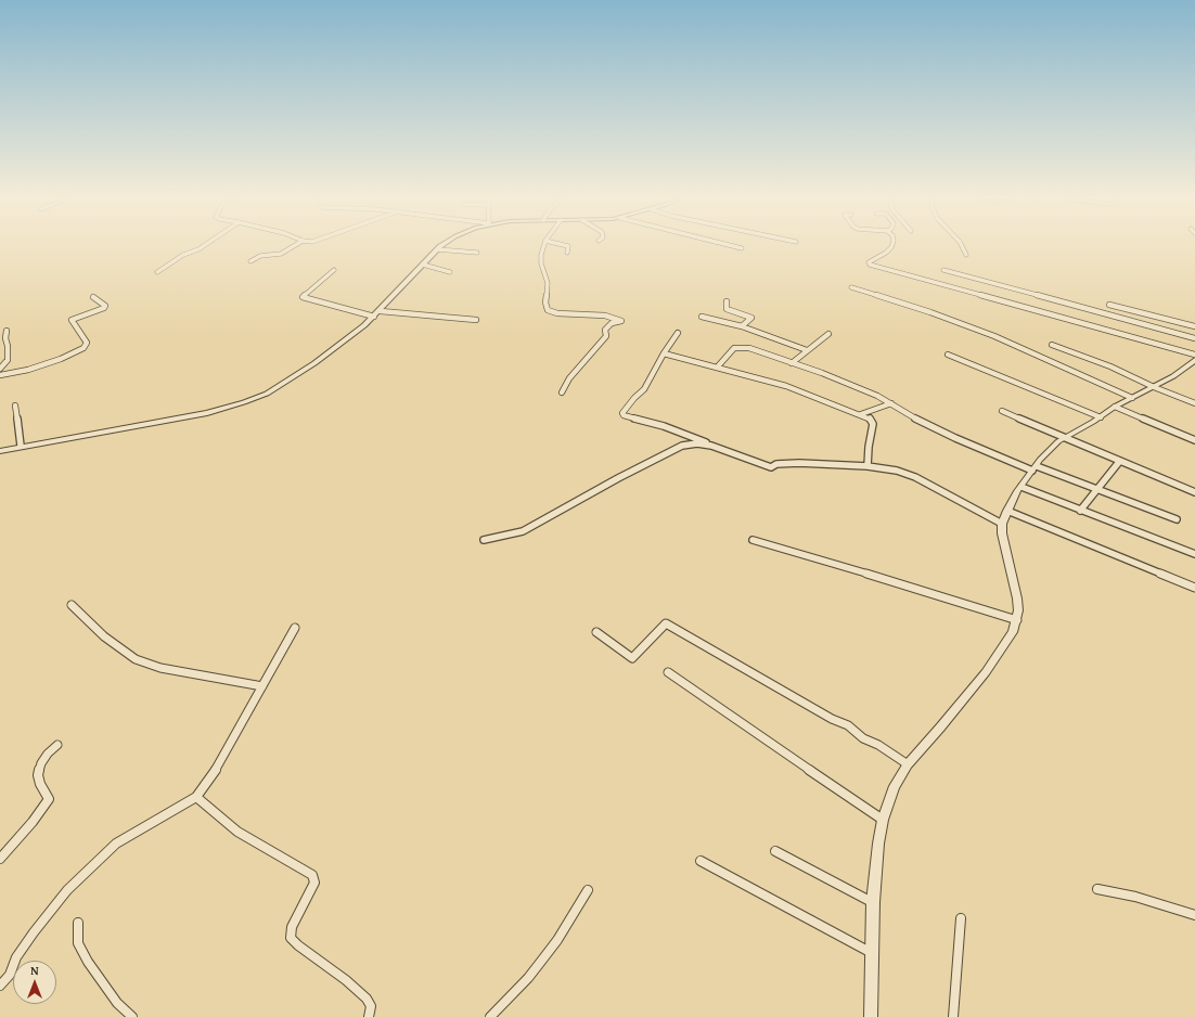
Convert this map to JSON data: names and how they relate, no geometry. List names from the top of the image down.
{
  "north": "top"
}
